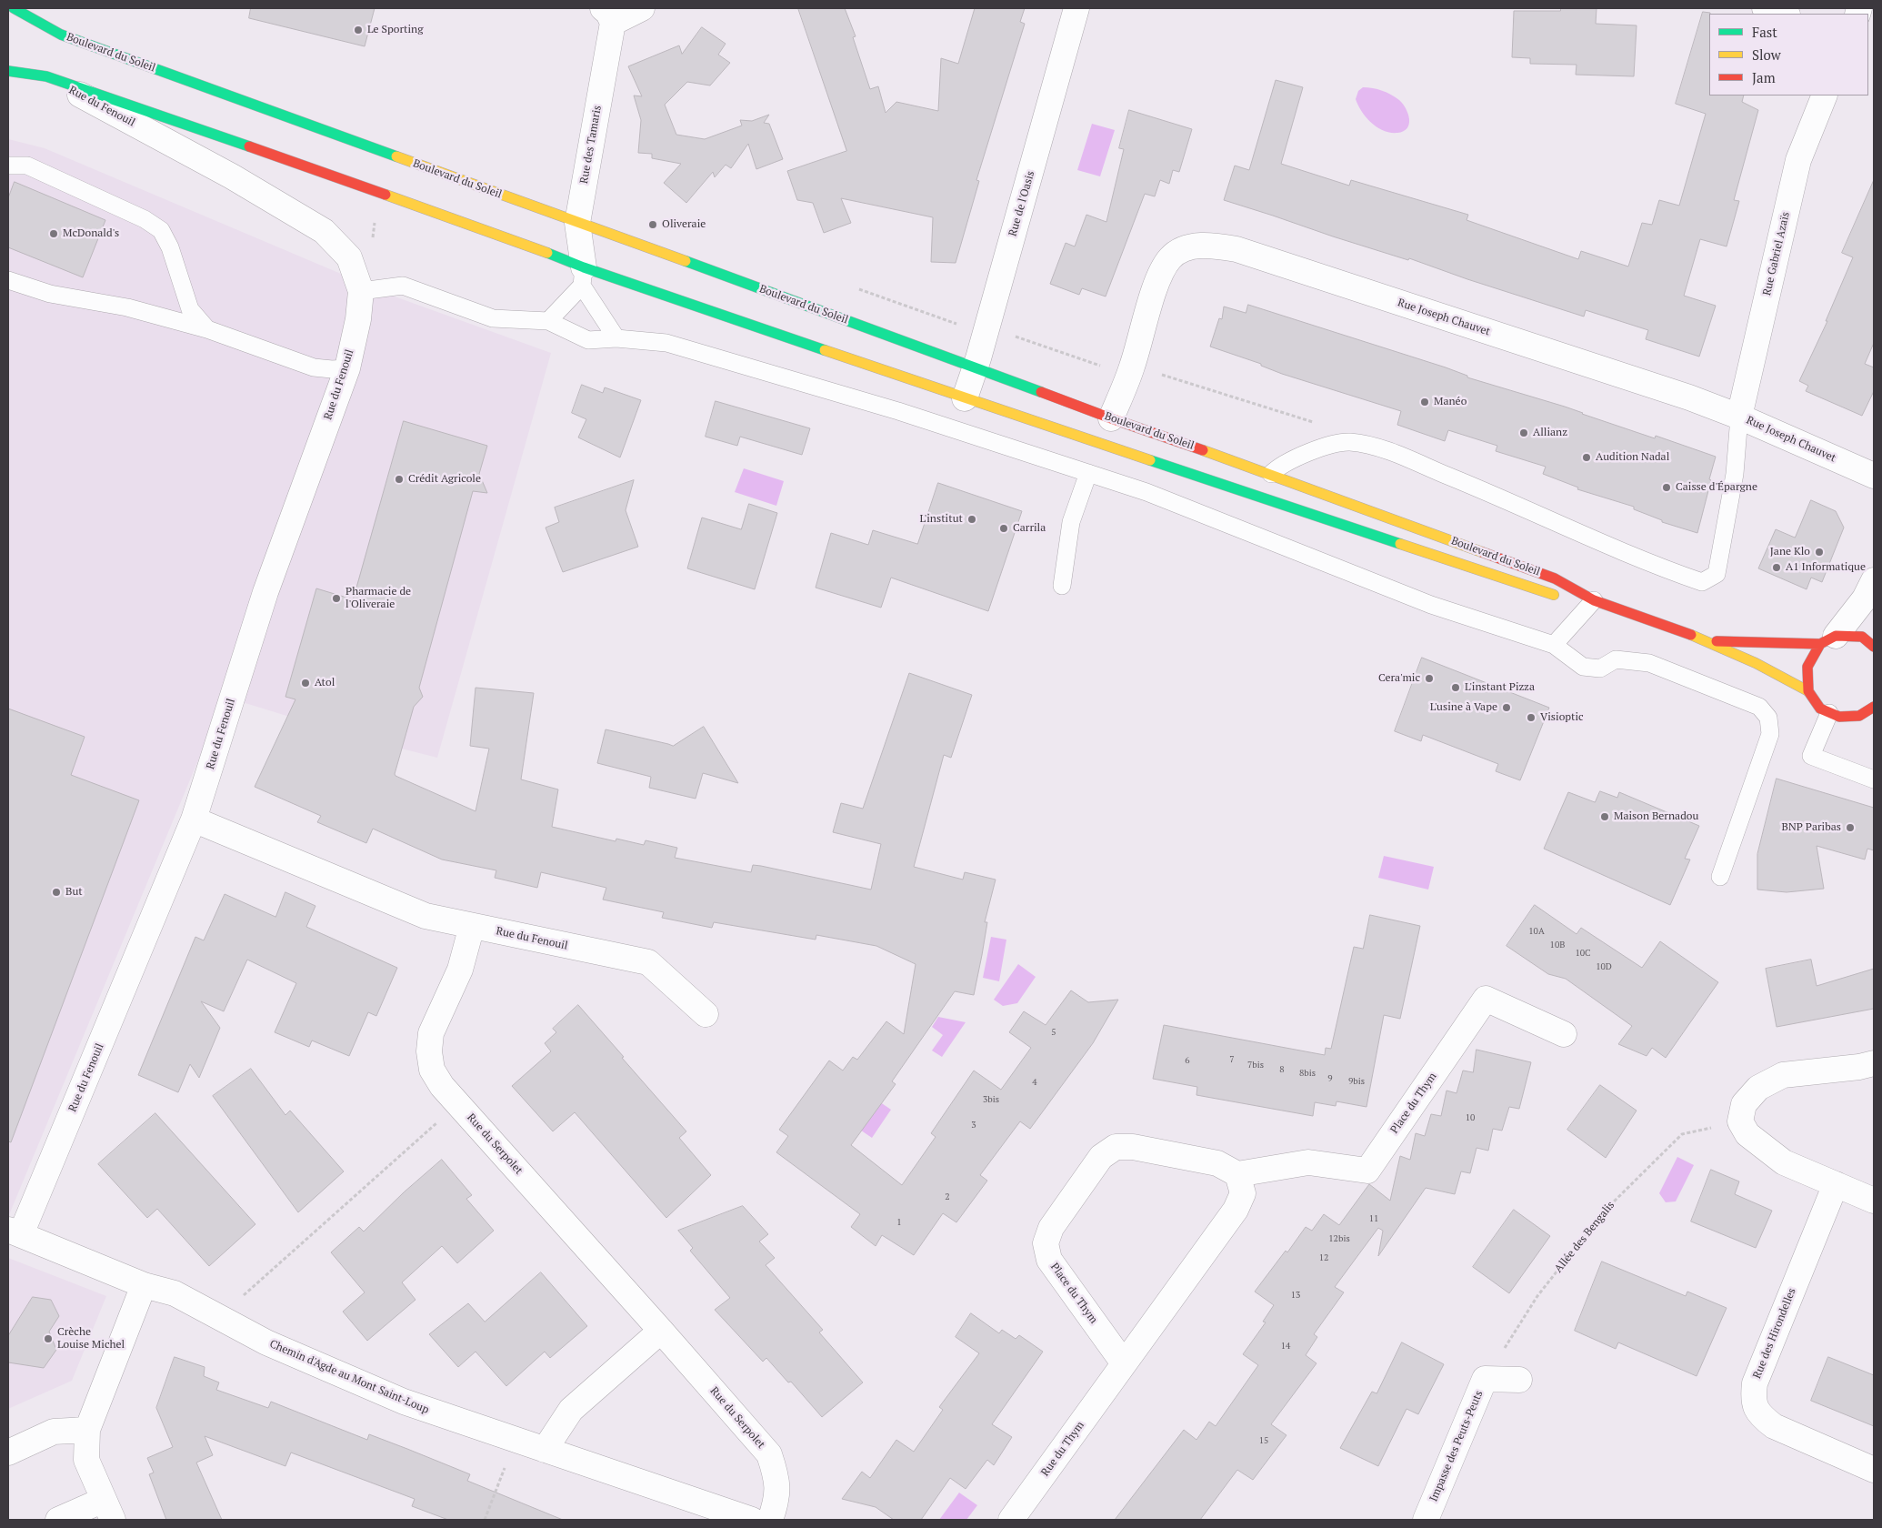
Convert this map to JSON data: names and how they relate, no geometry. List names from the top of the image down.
{
  "streets": {
    "main road": ["Boulevard du Soleil"],
    "street": [
      "Rue du Fenouil",
      "Rue des Tamaris",
      "Rue de l'Oasis",
      "Rue Gabriel Azaïs",
      "Rue Joseph Chauvet",
      "Place du Thym",
      "Rue du Serpolet",
      "Rue des Hirondelles",
      "Chemin d'Agde au Mont Saint-Loup",
      "Impasse des Peuts-Peuts",
      "Rue du Thym"
    ],
    "path": ["Allée des Bengalis"]
  },
  "crossings": [
    ["Boulevard du Soleil", "Rue du Fenouil"],
    ["Boulevard du Soleil", "Rue des Tamaris"],
    ["Boulevard du Soleil", "Rue de l'Oasis"],
    ["Boulevard du Soleil", "Rue Joseph Chauvet"],
    ["Rue du Fenouil", "Rue du Serpolet"],
    ["Rue du Fenouil", "Chemin d'Agde au Mont Saint-Loup"],
    ["Rue Gabriel Azaïs", "Rue Joseph Chauvet"],
    ["Place du Thym", "Rue du Thym"],
    ["Allée des Bengalis", "Impasse des Peuts-Peuts"]
  ],
  "places": [
    "Le Sporting",
    "Oliveraie",
    "McDonald's",
    "Manéo",
    "Allianz",
    "Audition Nadal",
    "Crédit Agricole",
    "Caisse d'Épargne",
    "L'institut",
    "Carrila",
    "Jane Klo",
    "A1 Informatique",
    "Pharmacie de l'Oliveraie",
    "Cera'mic",
    "Atol",
    "L'instant Pizza",
    "L'usine à Vape",
    "Visioptic",
    "Maison Bernadou",
    "BNP Paribas",
    "But",
    "Crèche Louise Michel"
  ],
  "house_numbers": [
    "10A",
    "10B",
    "10C",
    "10D",
    "5",
    "7",
    "6",
    "7bis",
    "8",
    "8bis",
    "9",
    "9bis",
    "4",
    "3bis",
    "10",
    "3",
    "2",
    "11",
    "1",
    "12bis",
    "12",
    "13",
    "14",
    "15"
  ],
  "legend": ["Fast", "Slow", "Jam"]
}
